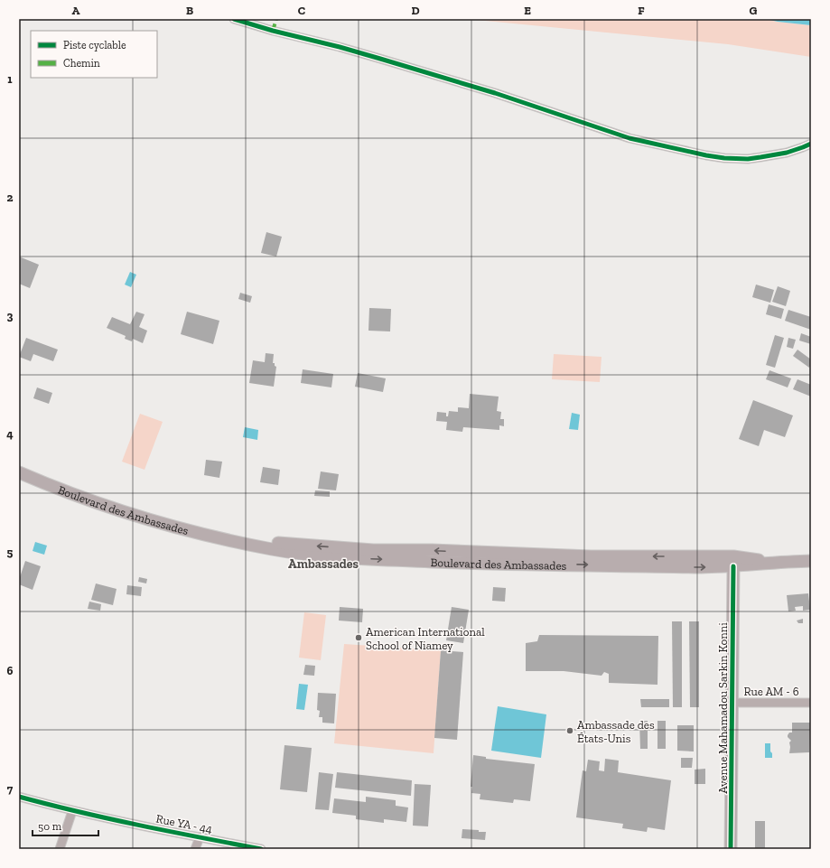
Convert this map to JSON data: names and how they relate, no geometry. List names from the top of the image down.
{
  "streets": {
    "main road": ["Boulevard des Ambassades", "Avenue Mahamadou Sarkin Konni"],
    "street": ["Rue AM - 6", "Rue YA - 44"]
  },
  "crossings": [
    ["Boulevard des Ambassades", "Avenue Mahamadou Sarkin Konni"],
    ["Rue AM - 6", "Avenue Mahamadou Sarkin Konni"]
  ],
  "districts": ["Ambassades"],
  "places": ["American International School of Niamey", "Ambassade des États-Unis"],
  "legend": ["Piste cyclable", "Chemin"],
  "scale_bar": "50 m",
  "grid": {
    "columns": [
      "A",
      "B",
      "C",
      "D",
      "E",
      "F",
      "G"
    ],
    "rows": [
      "1",
      "2",
      "3",
      "4",
      "5",
      "6",
      "7"
    ]
  }
}
